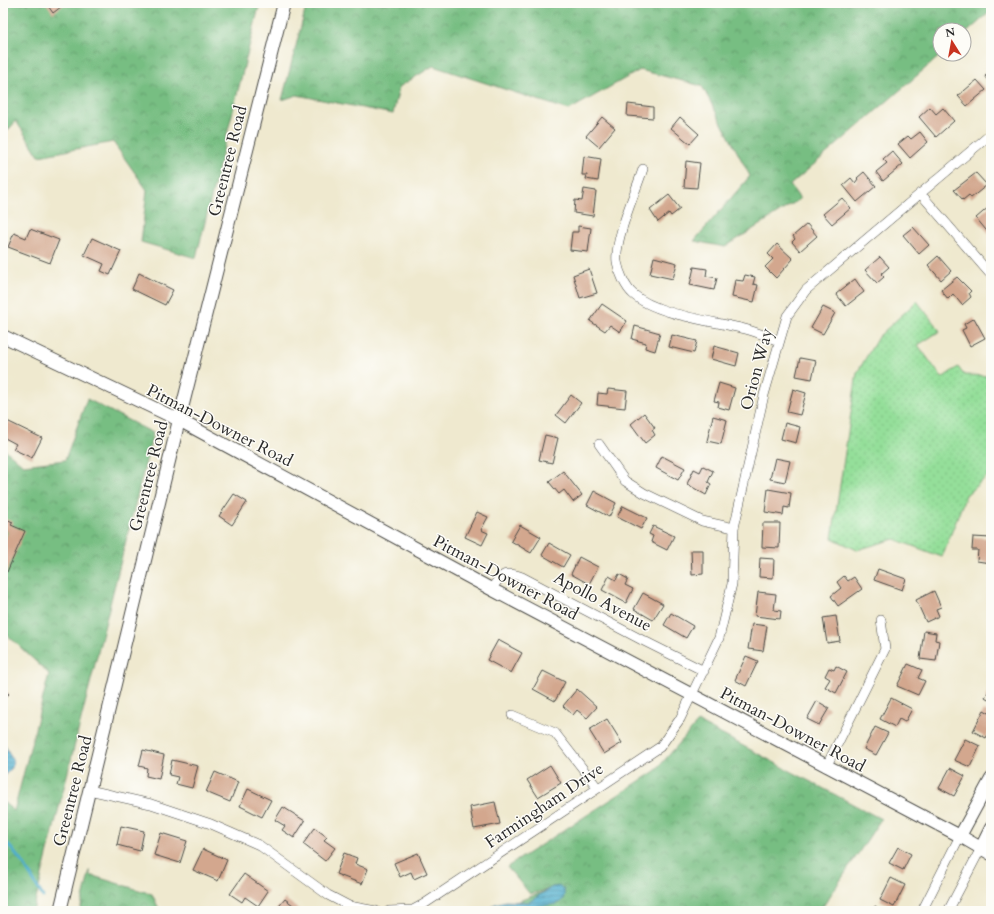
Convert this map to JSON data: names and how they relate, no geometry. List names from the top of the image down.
{
  "streets": {
    "street": [
      "Greentree Road",
      "Orion Way",
      "Pitman-Downer Road",
      "Apollo Avenue",
      "Farmingham Drive"
    ]
  },
  "crossings": [
    ["Greentree Road", "Pitman-Downer Road"],
    ["Orion Way", "Pitman-Downer Road"],
    ["Orion Way", "Apollo Avenue"],
    ["Orion Way", "Farmingham Drive"],
    ["Pitman-Downer Road", "Apollo Avenue"],
    ["Pitman-Downer Road", "Farmingham Drive"]
  ],
  "north": "top"
}
